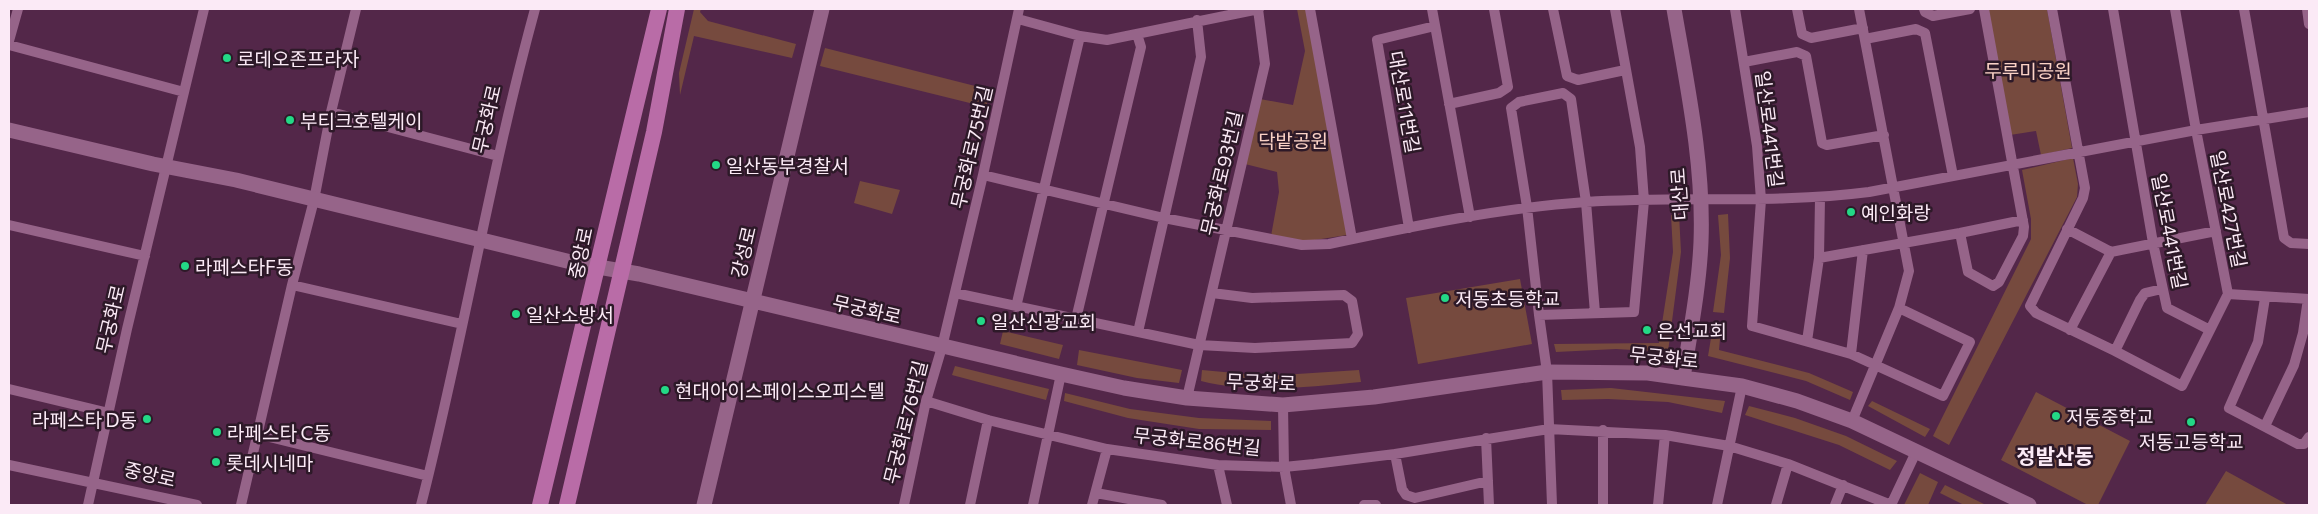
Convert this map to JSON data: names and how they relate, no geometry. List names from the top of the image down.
{
  "streets": {
    "main road": [
      "무궁화로",
      "대산로",
      "강성로",
      "중앙로"
    ],
    "street": [
      "대산로11번길",
      "일산로441번길",
      "무궁화로75번길",
      "무궁화로93번길",
      "일산로427번길",
      "무궁화로76번길",
      "무궁화로86번길"
    ]
  },
  "crossings": [
    ["무궁화로", "무궁화로75번길"],
    ["무궁화로", "무궁화로93번길"],
    ["무궁화로", "대산로"],
    ["무궁화로", "강성로"],
    ["무궁화로", "중앙로"],
    ["무궁화로", "무궁화로76번길"],
    ["일산로441번길", "대산로"],
    ["일산로441번길", "일산로427번길"],
    ["무궁화로75번길", "무궁화로76번길"],
    ["무궁화로76번길", "무궁화로86번길"]
  ],
  "districts": ["정발산동"],
  "parks": ["두루미공원", "닥밭공원"],
  "places": [
    "로데오존프라자",
    "부티크호텔케이",
    "일산동부경찰서",
    "예인화랑",
    "라페스타F동",
    "저동초등학교",
    "일산소방서",
    "일산신광교회",
    "은선교회",
    "현대아이스페이스오피스텔",
    "저동중학교",
    "라페스타 D동",
    "저동고등학교",
    "라페스타 C동",
    "롯데시네마"
  ]
}
